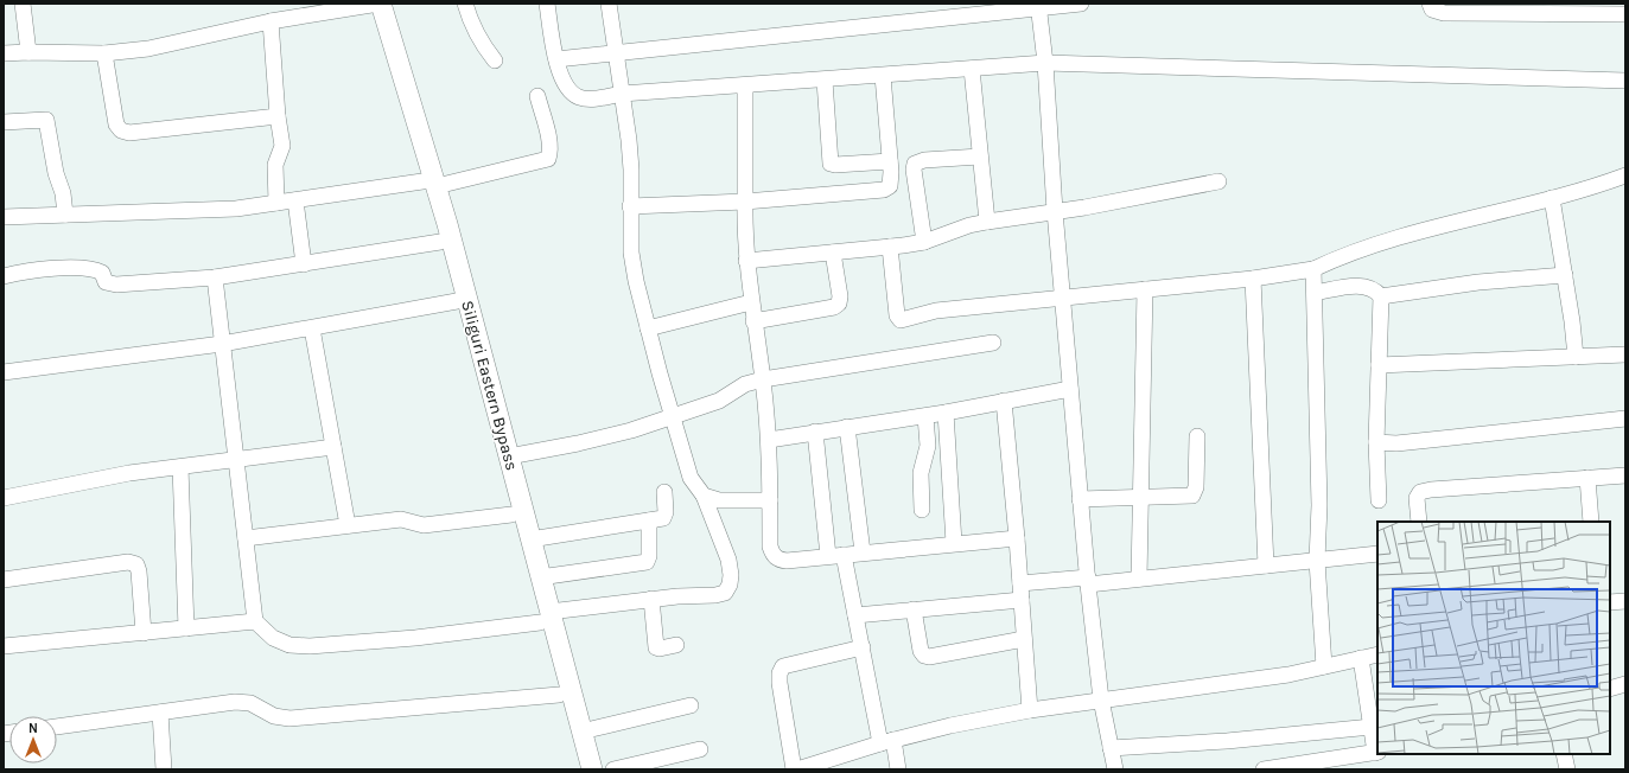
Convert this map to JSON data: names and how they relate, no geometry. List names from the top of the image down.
{
  "streets": {
    "main road": ["Siliguri Eastern Bypass"]
  },
  "north": "top"
}
